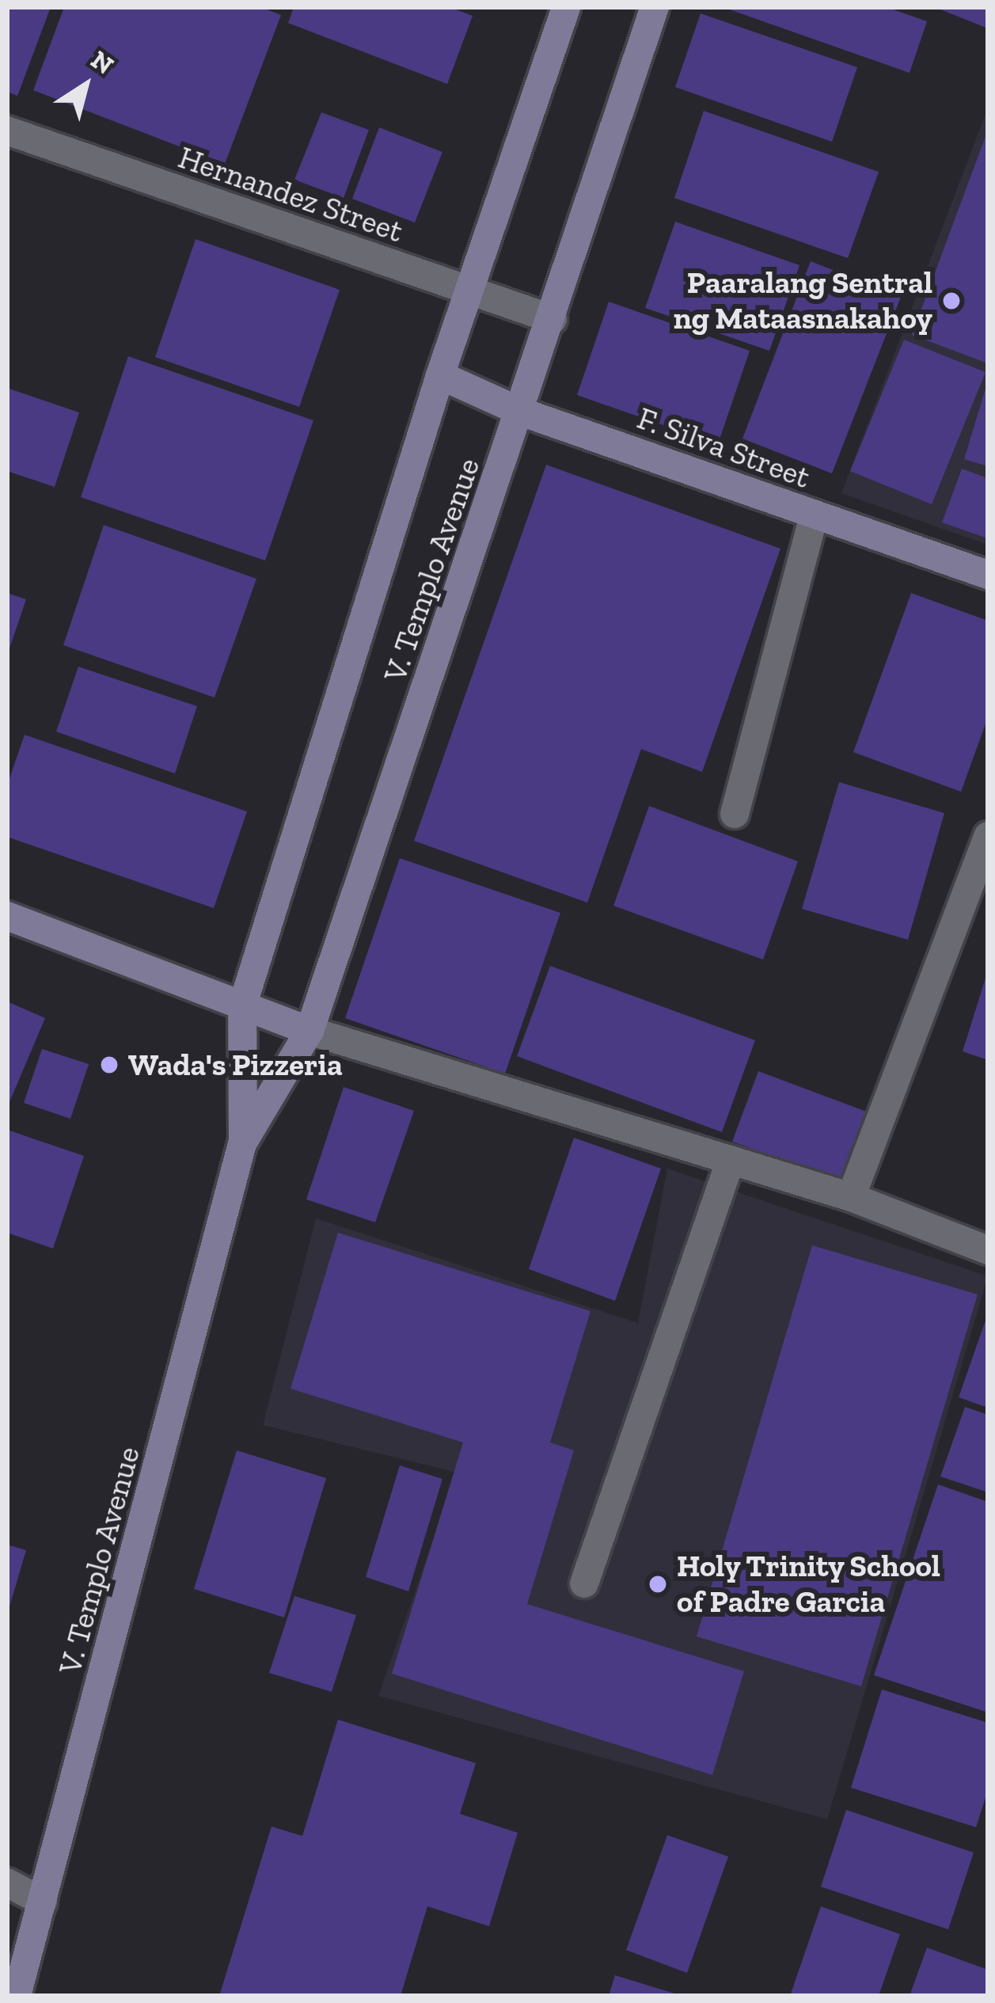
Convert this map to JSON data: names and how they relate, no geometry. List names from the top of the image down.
{
  "streets": {
    "main road": ["F. Silva Street", "V. Templo Avenue"],
    "street": ["Hernandez Street"]
  },
  "crossings": [
    ["Hernandez Street", "V. Templo Avenue"],
    ["F. Silva Street", "V. Templo Avenue"]
  ],
  "places": ["Paaralang Sentral ng Mataasnakahoy", "Wada's Pizzeria", "Holy Trinity School of Padre Garcia"],
  "north": "top right"
}
